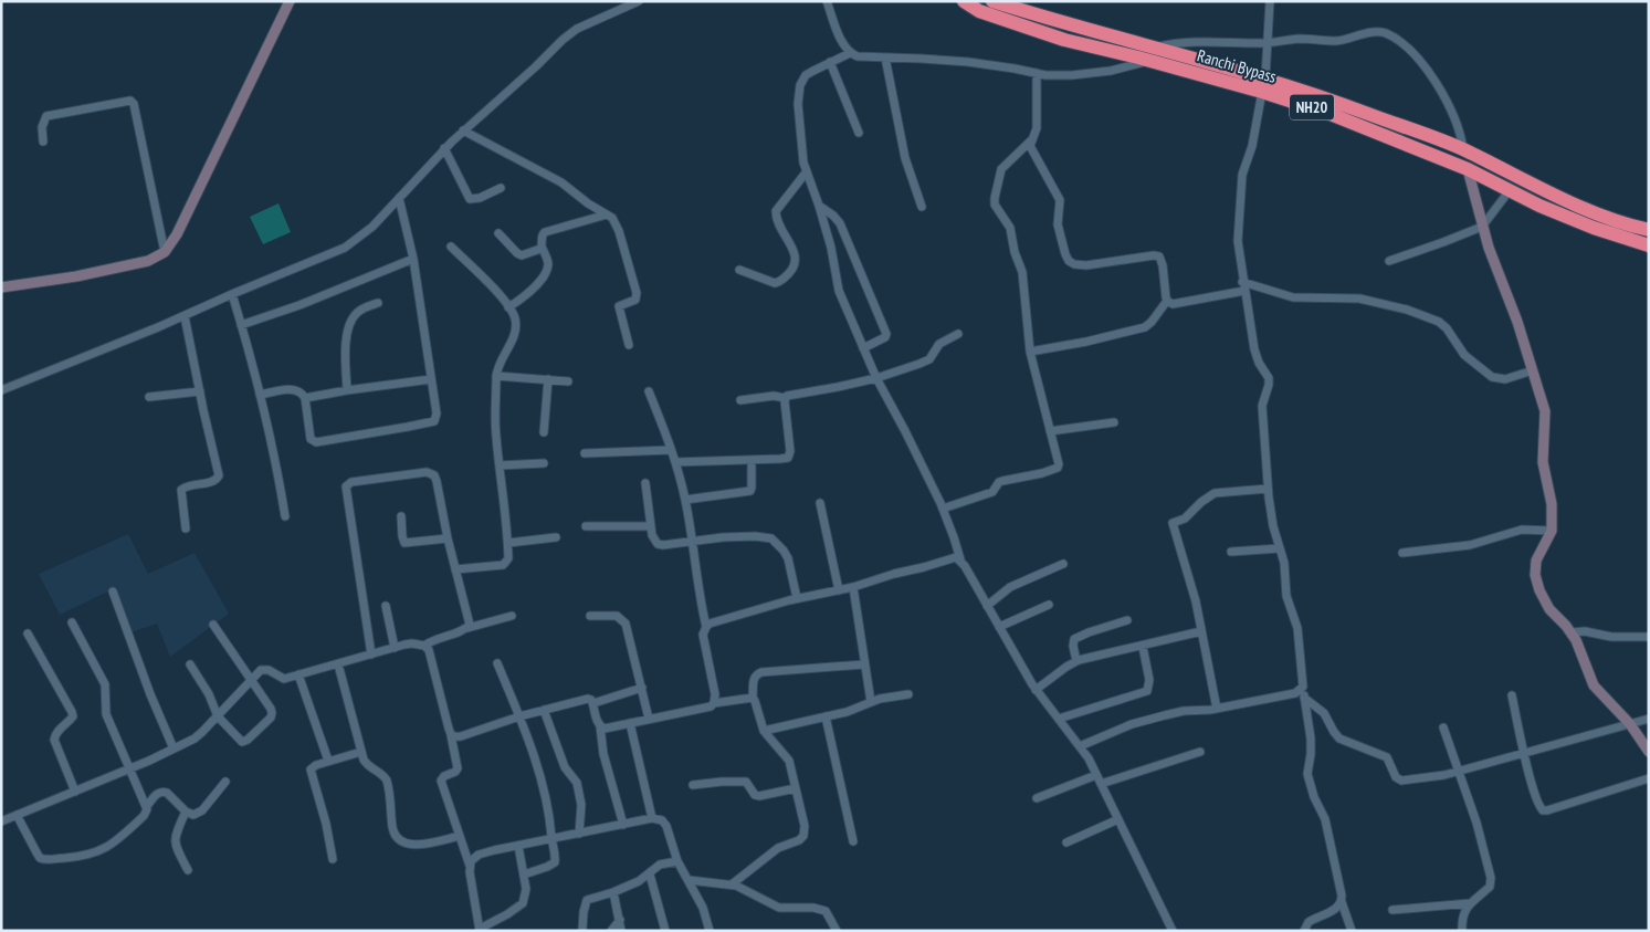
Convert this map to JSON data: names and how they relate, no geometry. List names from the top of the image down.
{
  "streets": {
    "highway": ["Ranchi Bypass", "NH20"]
  }
}
